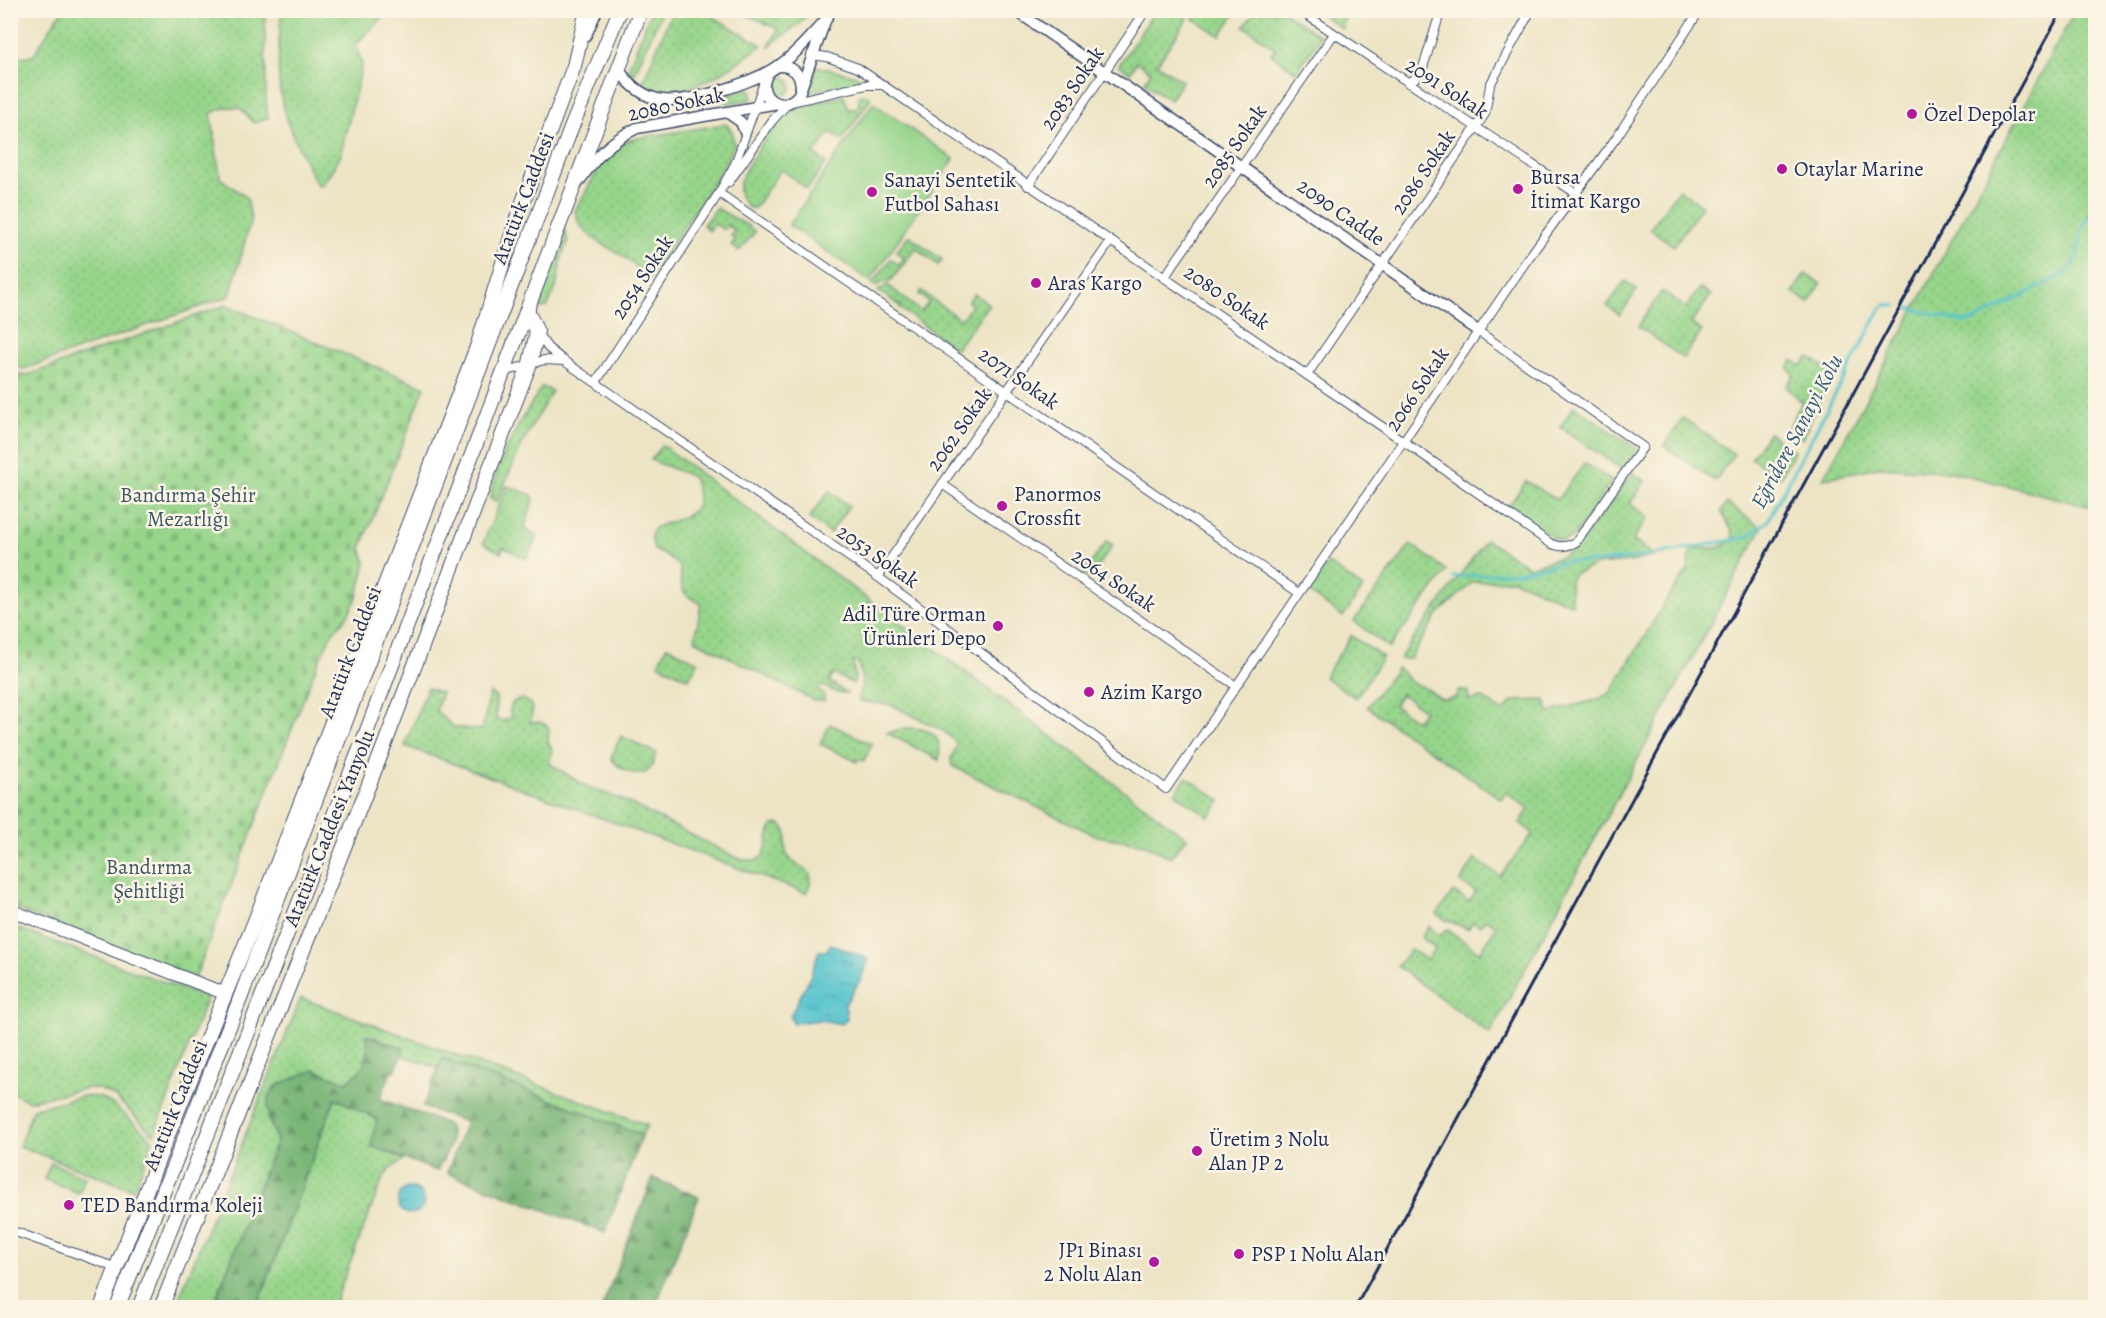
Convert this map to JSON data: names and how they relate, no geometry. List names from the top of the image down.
{
  "streets": {
    "main road": ["Atatürk Caddesi", "Atatürk Caddesi Yanyolu"],
    "street": [
      "2083 Sokak",
      "2091 Sokak",
      "2080 Sokak",
      "2085 Sokak",
      "2086 Sokak",
      "2090 Cadde",
      "2054 Sokak",
      "2071 Sokak",
      "2066 Sokak",
      "2062 Sokak",
      "2053 Sokak",
      "2064 Sokak"
    ]
  },
  "crossings": [
    ["2083 Sokak", "2080 Sokak"],
    ["2083 Sokak", "2090 Cadde"],
    ["2091 Sokak", "2085 Sokak"],
    ["2091 Sokak", "2086 Sokak"],
    ["2091 Sokak", "2066 Sokak"],
    ["2080 Sokak", "2085 Sokak"],
    ["2080 Sokak", "2086 Sokak"],
    ["2080 Sokak", "Atatürk Caddesi"],
    ["2080 Sokak", "2090 Cadde"],
    ["2080 Sokak", "2054 Sokak"],
    ["2080 Sokak", "2066 Sokak"],
    ["2080 Sokak", "2062 Sokak"],
    ["2085 Sokak", "2090 Cadde"],
    ["2086 Sokak", "2090 Cadde"],
    ["2090 Cadde", "2066 Sokak"],
    ["2054 Sokak", "2071 Sokak"],
    ["2054 Sokak", "2053 Sokak"],
    ["2071 Sokak", "2066 Sokak"],
    ["2071 Sokak", "2062 Sokak"],
    ["2066 Sokak", "2053 Sokak"],
    ["2066 Sokak", "2064 Sokak"],
    ["2062 Sokak", "2053 Sokak"],
    ["2062 Sokak", "2064 Sokak"],
    ["2053 Sokak", "Atatürk Caddesi Yanyolu"]
  ],
  "water": ["Eğridere Sanayi Kolu"],
  "parks": ["Bandırma Şehir Mezarlığı", "Bandırma Şehitliği"],
  "places": [
    "Özel Depolar",
    "Otaylar Marine",
    "Bursa İtimat Kargo",
    "Sanayi Sentetik Futbol Sahası",
    "Aras Kargo",
    "Panormos Crossfit",
    "Adil Türe Orman Ürünleri Depo",
    "Azim Kargo",
    "Üretim 3 Nolu Alan JP 2",
    "TED Bandırma Koleji",
    "PSP 1 Nolu Alan",
    "JP1 Binası 2 Nolu Alan"
  ]
}
